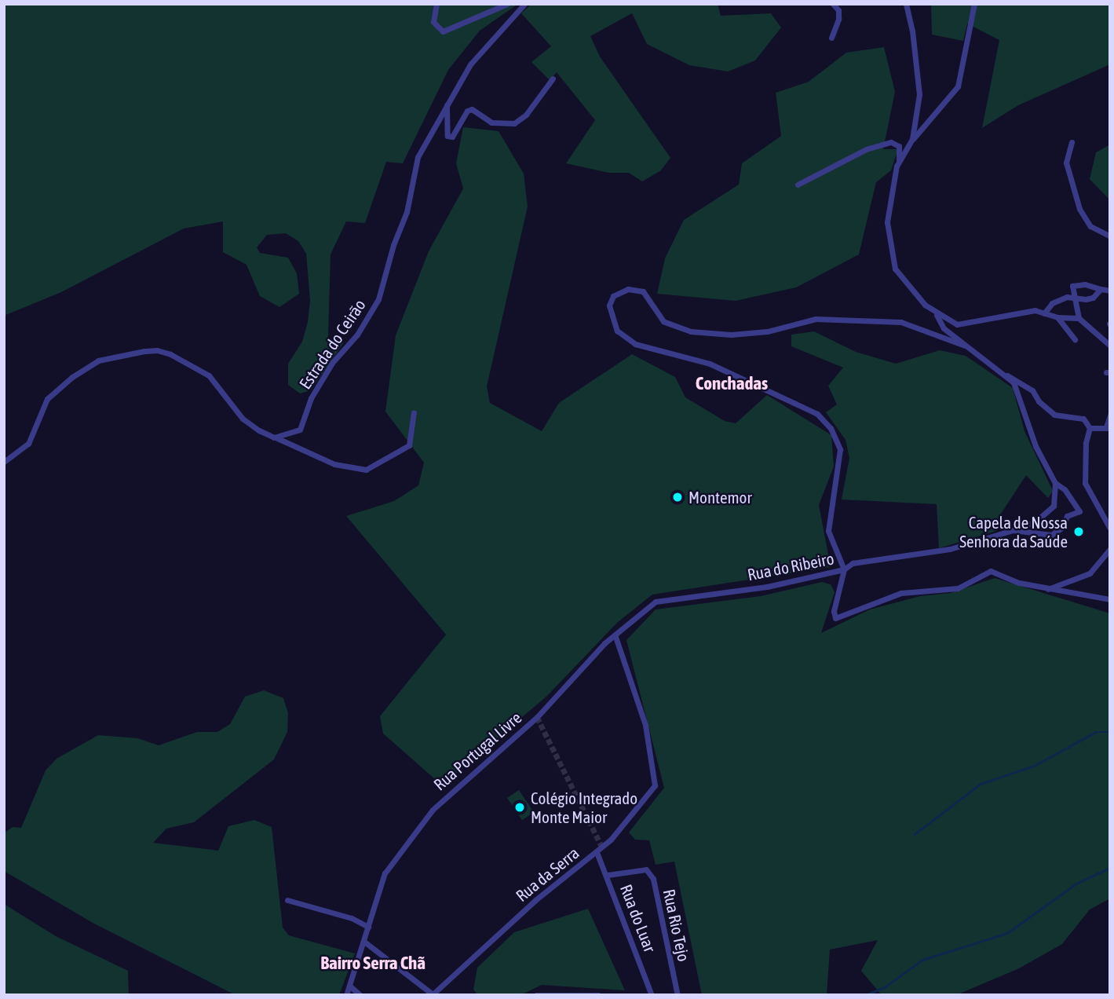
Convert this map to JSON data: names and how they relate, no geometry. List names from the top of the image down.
{
  "streets": {
    "street": [
      "Estrada do Ceirão",
      "Rua do Ribeiro",
      "Rua Portugal Livre",
      "Rua da Serra",
      "Rua do Luar",
      "Rua Rio Tejo"
    ]
  },
  "crossings": [
    ["Rua do Ribeiro", "Rua Portugal Livre"],
    ["Rua do Ribeiro", "Rua da Serra"],
    ["Rua Portugal Livre", "Rua da Serra"],
    ["Rua da Serra", "Rua do Luar"],
    ["Rua do Luar", "Rua Rio Tejo"]
  ],
  "districts": ["Conchadas", "Bairro Serra Chã"],
  "places": ["Montemor", "Capela de Nossa Senhora da Saúde", "Colégio Integrado Monte Maior"]
}
